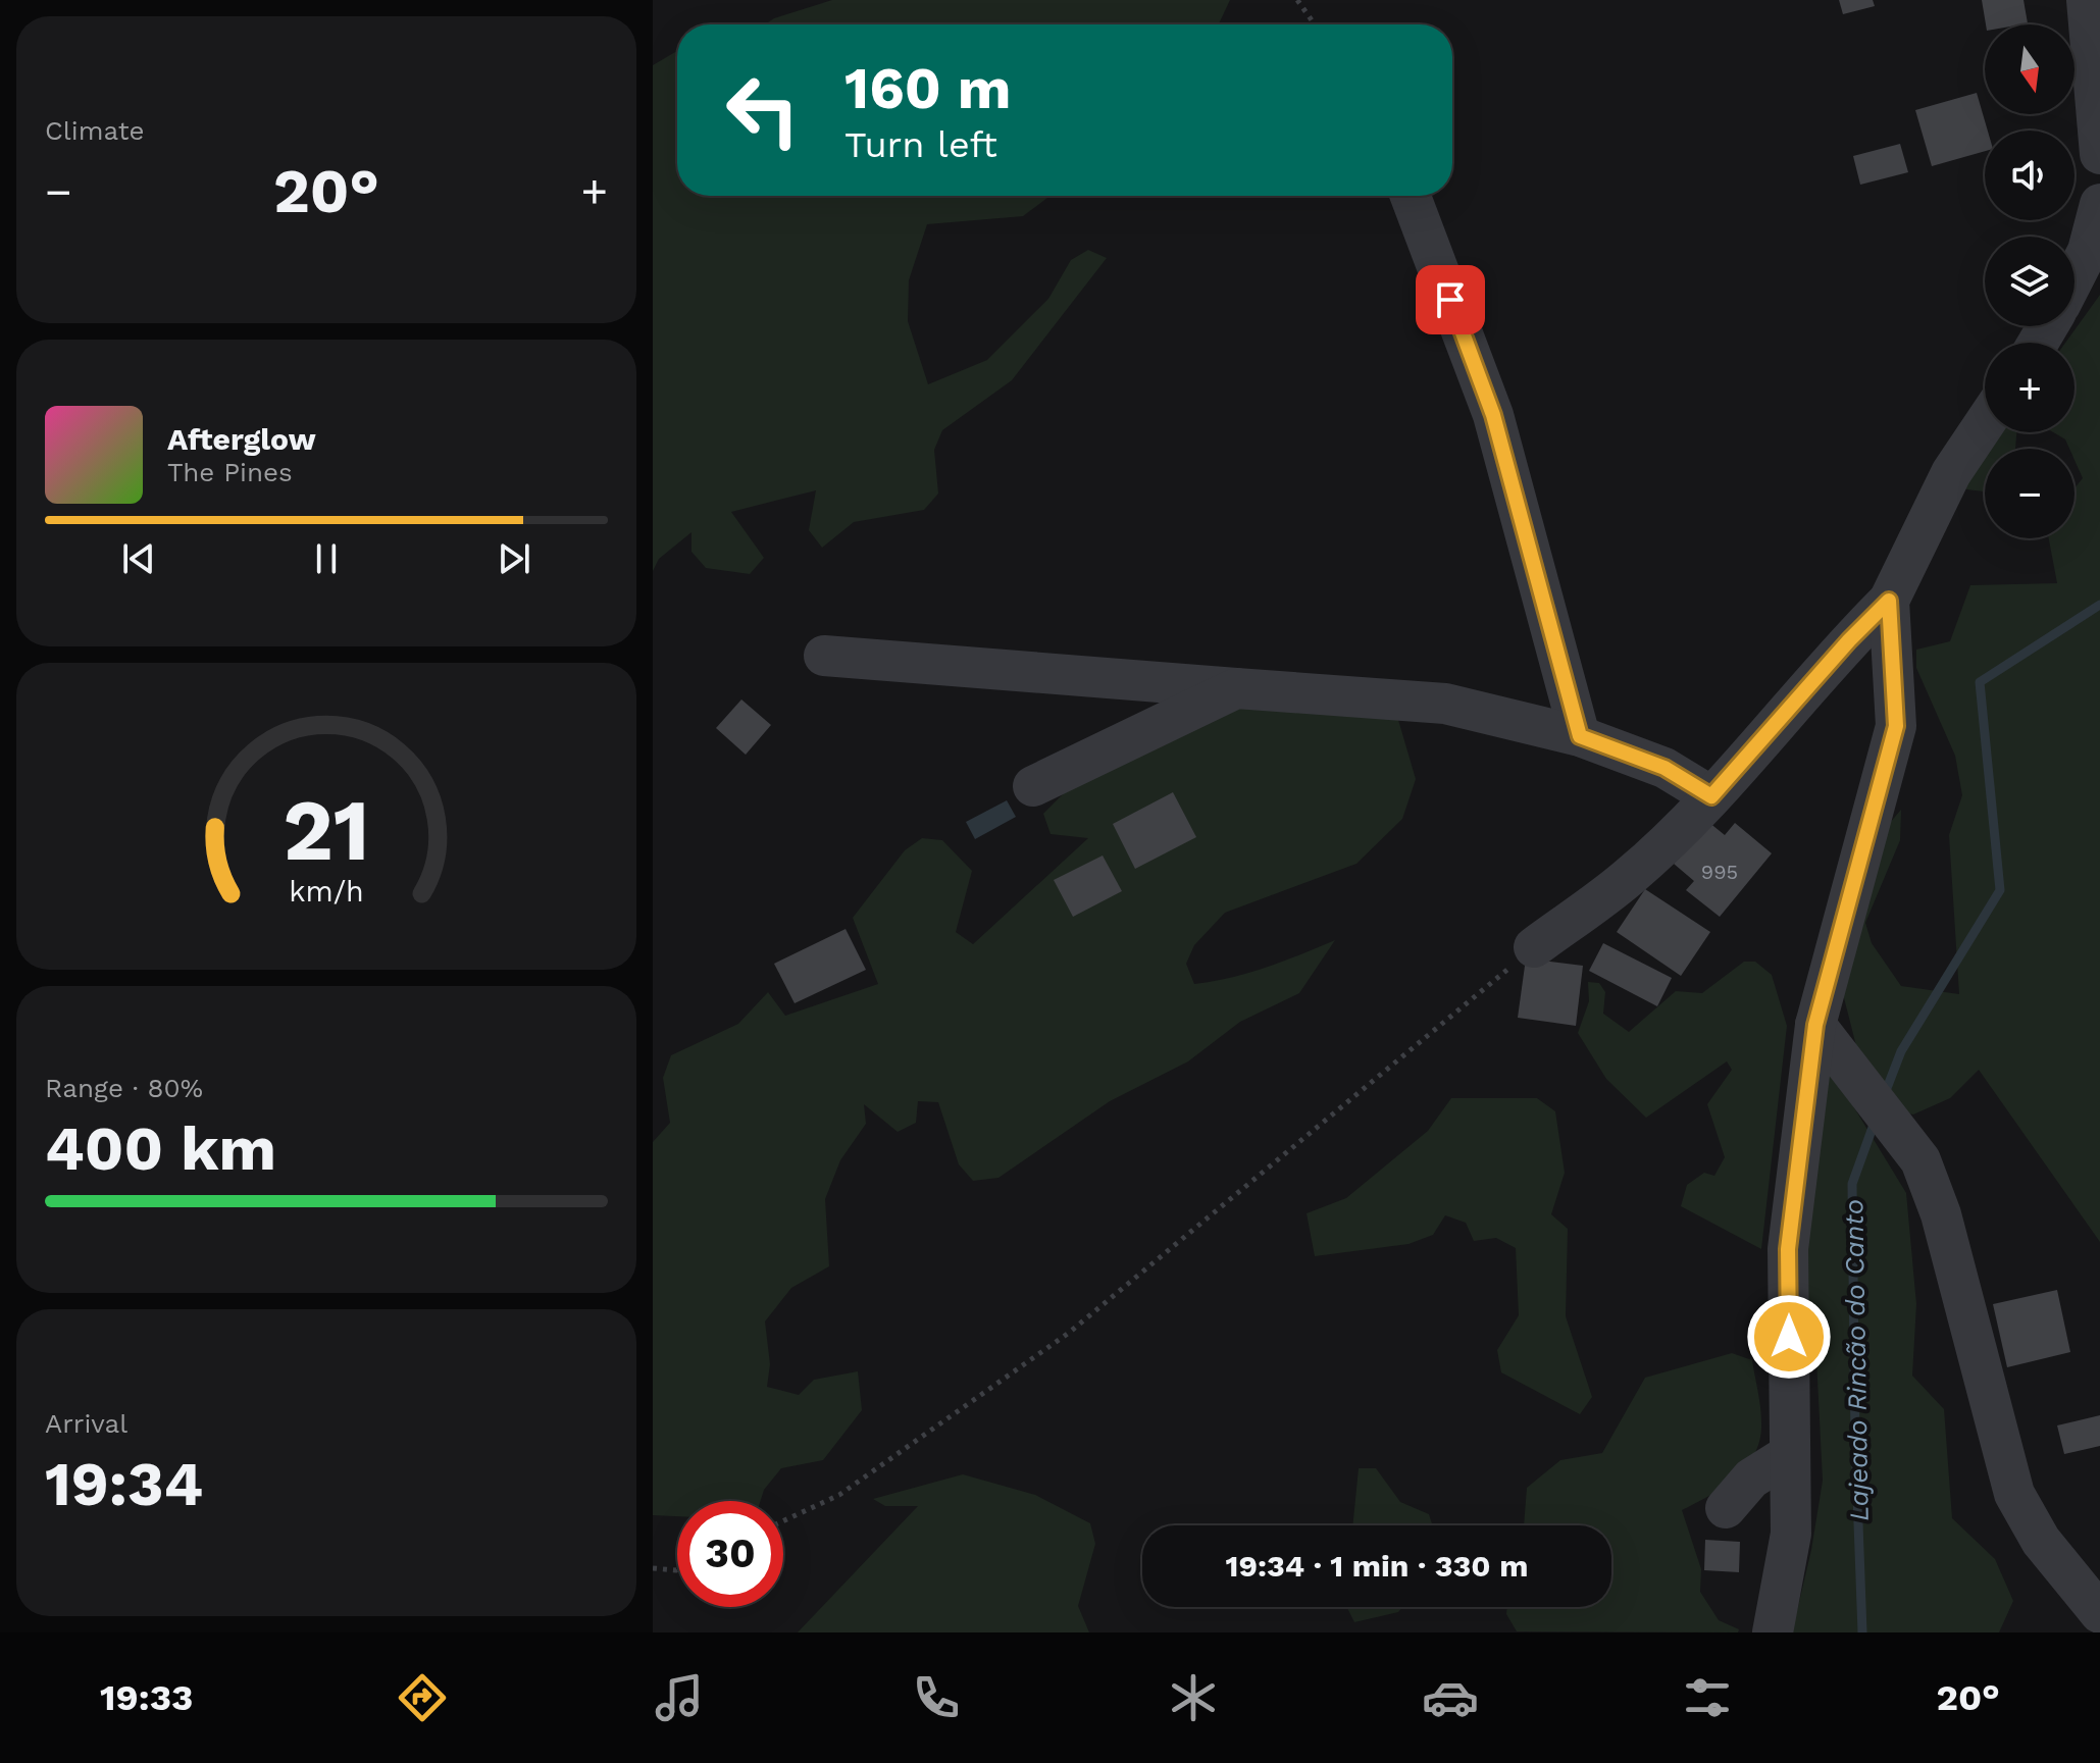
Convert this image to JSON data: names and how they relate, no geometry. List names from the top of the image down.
{
  "water": ["Lajeado Rincão do Canto"],
  "house_numbers": ["995"],
  "north": "bottom",
  "page": {
    "tile": [
      "Climate",
      ["Range · 80%", "400 km"],
      ["Arrival", "19:34"]
    ],
    "map_buttons": ["+", "−"],
    "turn": ["160 m", "Turn left"],
    "heat": ["−", "20°", "+"],
    "song": ["Afterglow", "The Pines"],
    "limit": "30",
    "trip": "19:34 · 1 min · 330 m",
    "tabs": ["19:33", "20°"],
    "gauge": ["21", "km/h"]
  }
}
